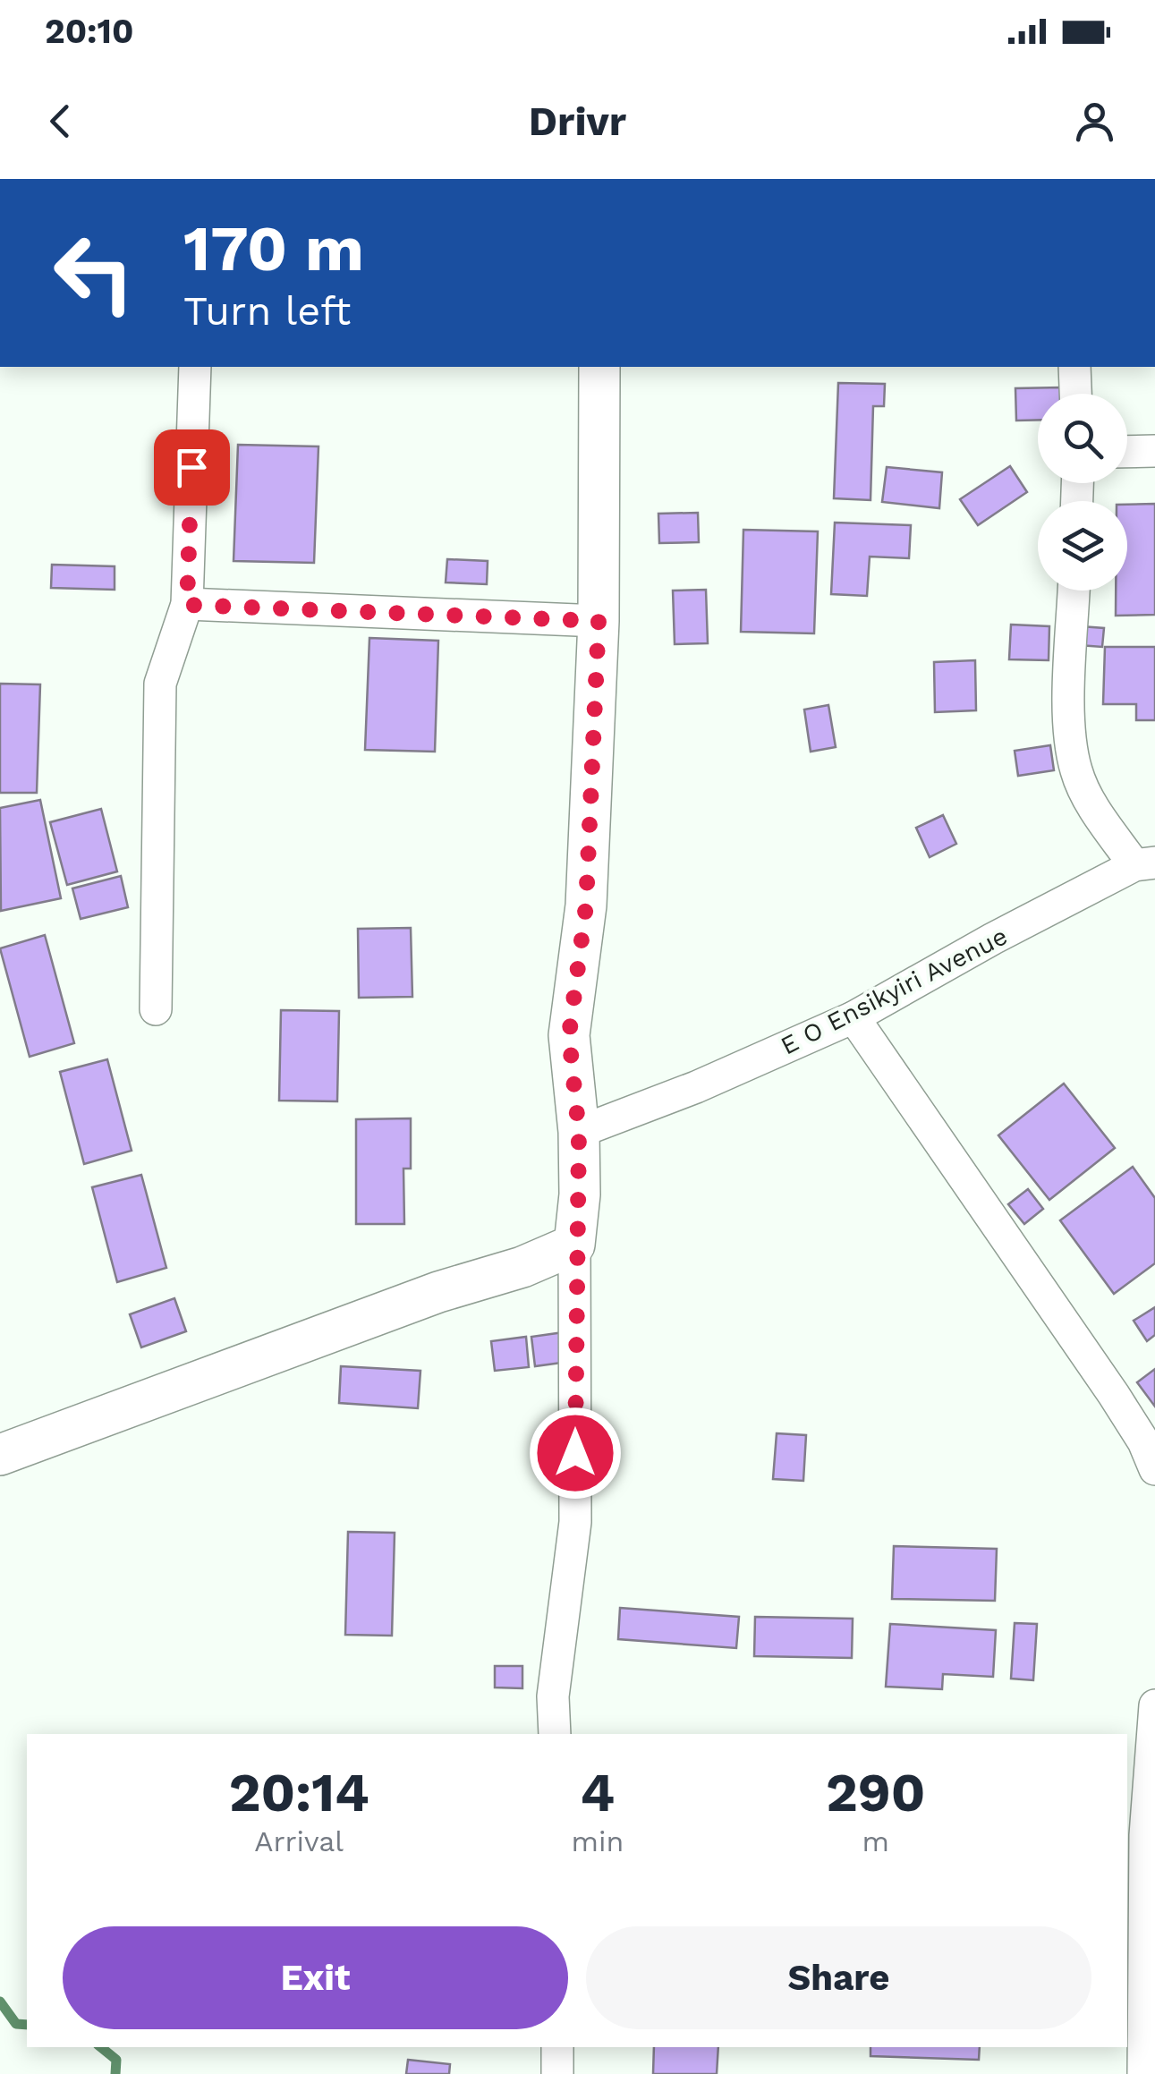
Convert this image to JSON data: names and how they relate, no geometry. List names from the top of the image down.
{
  "streets": {
    "street": ["E O Ensikyiri Avenue"]
  },
  "page": {
    "status": "20:10",
    "header": "Drivr",
    "turn": ["170 m", "Turn left"],
    "eta": [
      "20:14",
      "Arrival",
      "4",
      "min",
      "290",
      "m"
    ],
    "buttons": ["Exit", "Share"]
  }
}
